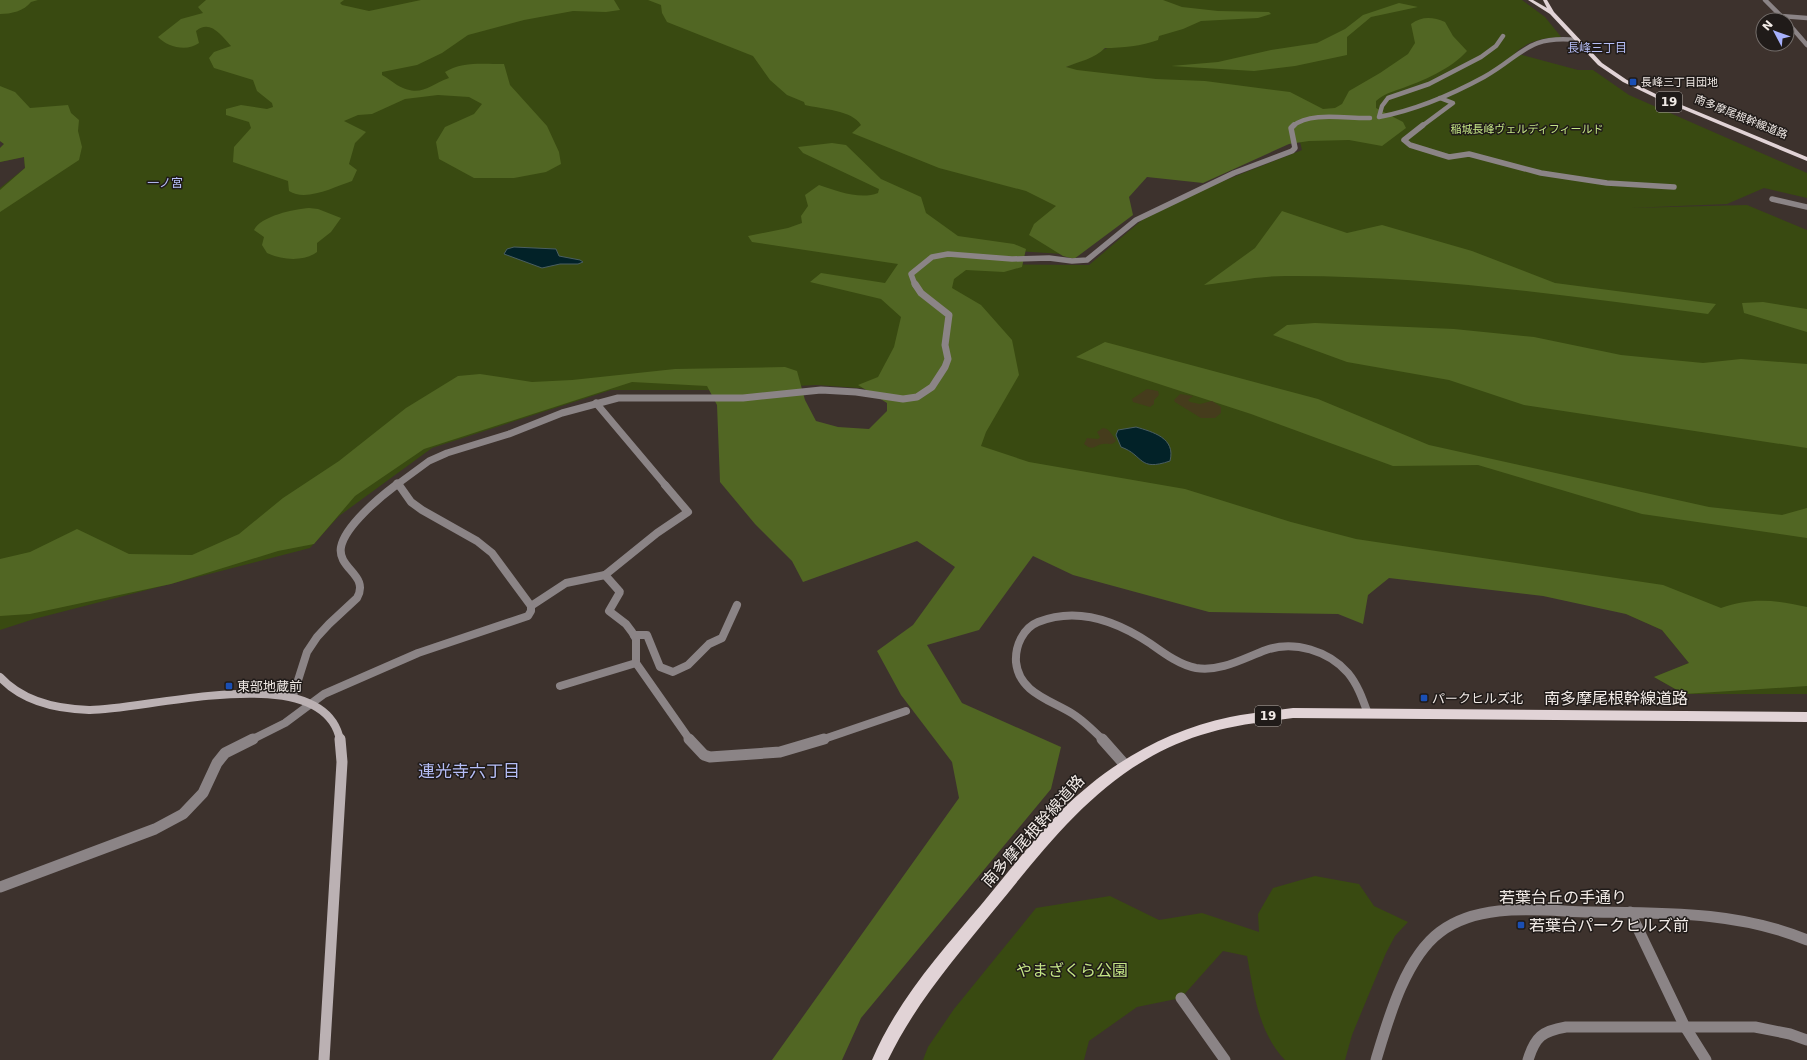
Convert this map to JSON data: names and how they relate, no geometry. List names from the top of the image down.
{
  "streets": {
    "main road": ["19", "南多摩尾根幹線道路"],
    "street": ["若葉台丘の手通り"]
  },
  "districts": ["長峰三丁目", "一ノ宮", "連光寺六丁目"],
  "parks": ["稲城長峰ヴェルディフィールド", "やまざくら公園"],
  "places": {
    "transit": [
      "長峰三丁目団地",
      "東部地蔵前",
      "パークヒルズ北",
      "若葉台パークヒルズ前"
    ]
  },
  "north": "top left"
}
